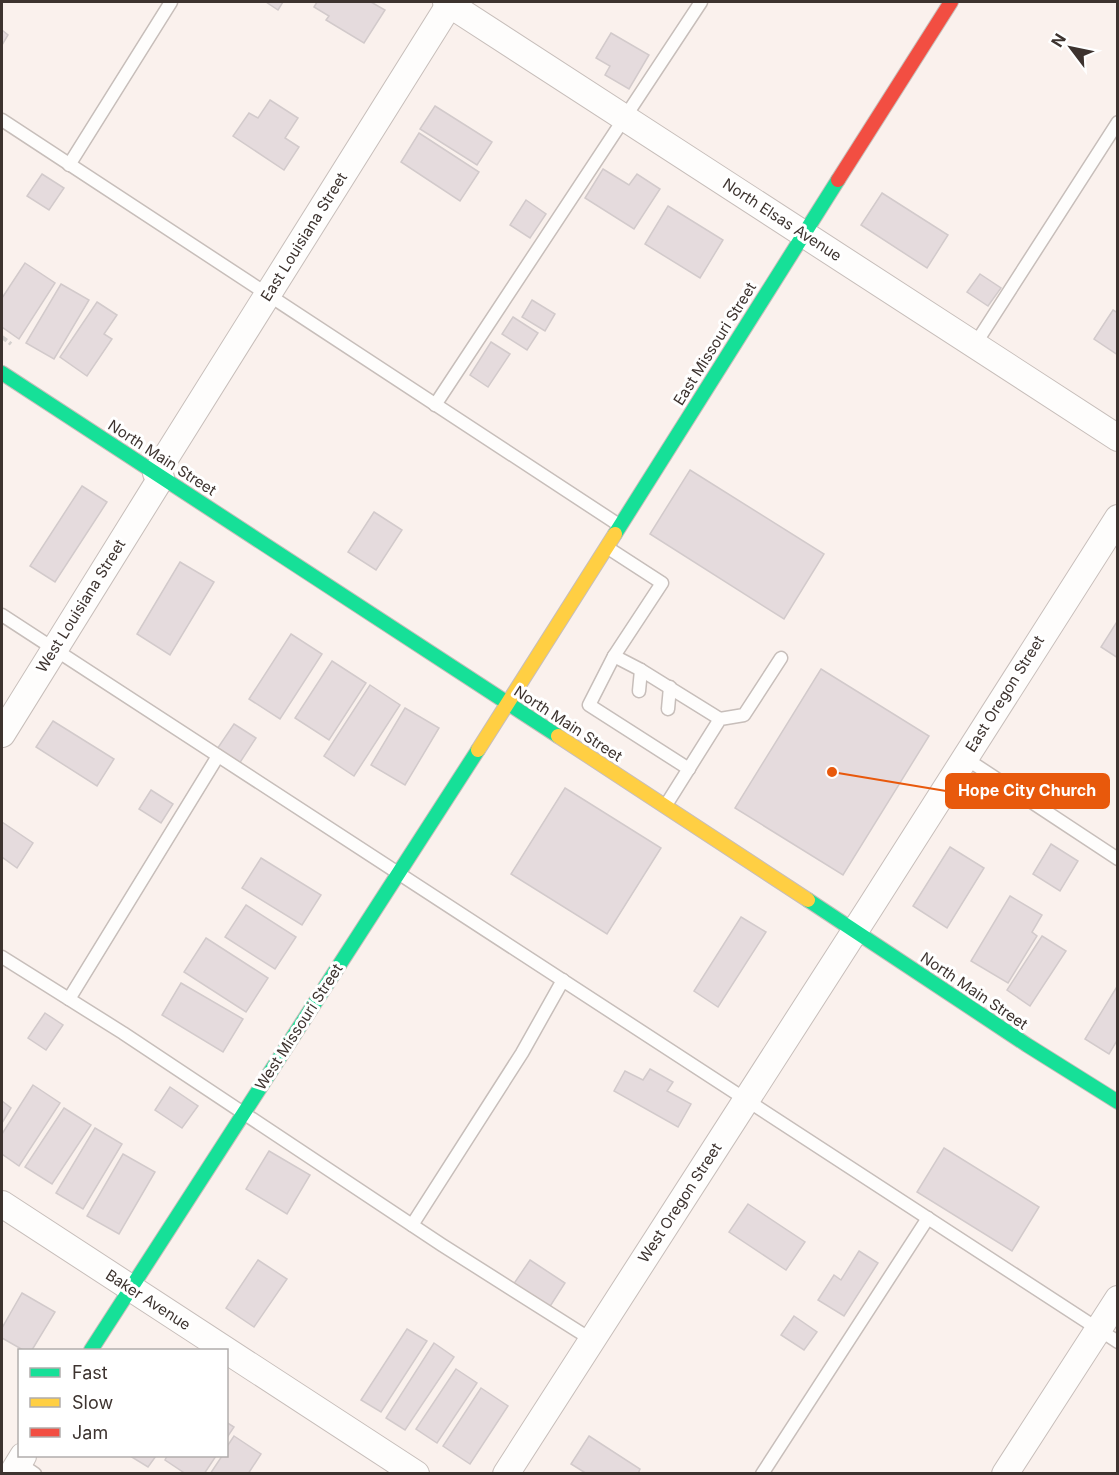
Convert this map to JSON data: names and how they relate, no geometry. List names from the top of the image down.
{
  "streets": {
    "street": [
      "North Elsas Avenue",
      "East Louisiana Street",
      "East Missouri Street",
      "North Main Street",
      "West Louisiana Street",
      "East Oregon Street",
      "West Missouri Street",
      "West Oregon Street",
      "Baker Avenue"
    ]
  },
  "crossings": [
    ["North Elsas Avenue", "East Louisiana Street"],
    ["North Elsas Avenue", "East Missouri Street"],
    ["East Louisiana Street", "North Main Street"],
    ["East Louisiana Street", "West Louisiana Street"],
    ["East Missouri Street", "North Main Street"],
    ["East Missouri Street", "West Missouri Street"],
    ["North Main Street", "West Louisiana Street"],
    ["North Main Street", "East Oregon Street"],
    ["North Main Street", "West Missouri Street"],
    ["North Main Street", "West Oregon Street"],
    ["East Oregon Street", "West Oregon Street"],
    ["West Missouri Street", "Baker Avenue"]
  ],
  "places": ["Hope City Church"],
  "legend": ["Fast", "Slow", "Jam"],
  "north": "top left"
}
